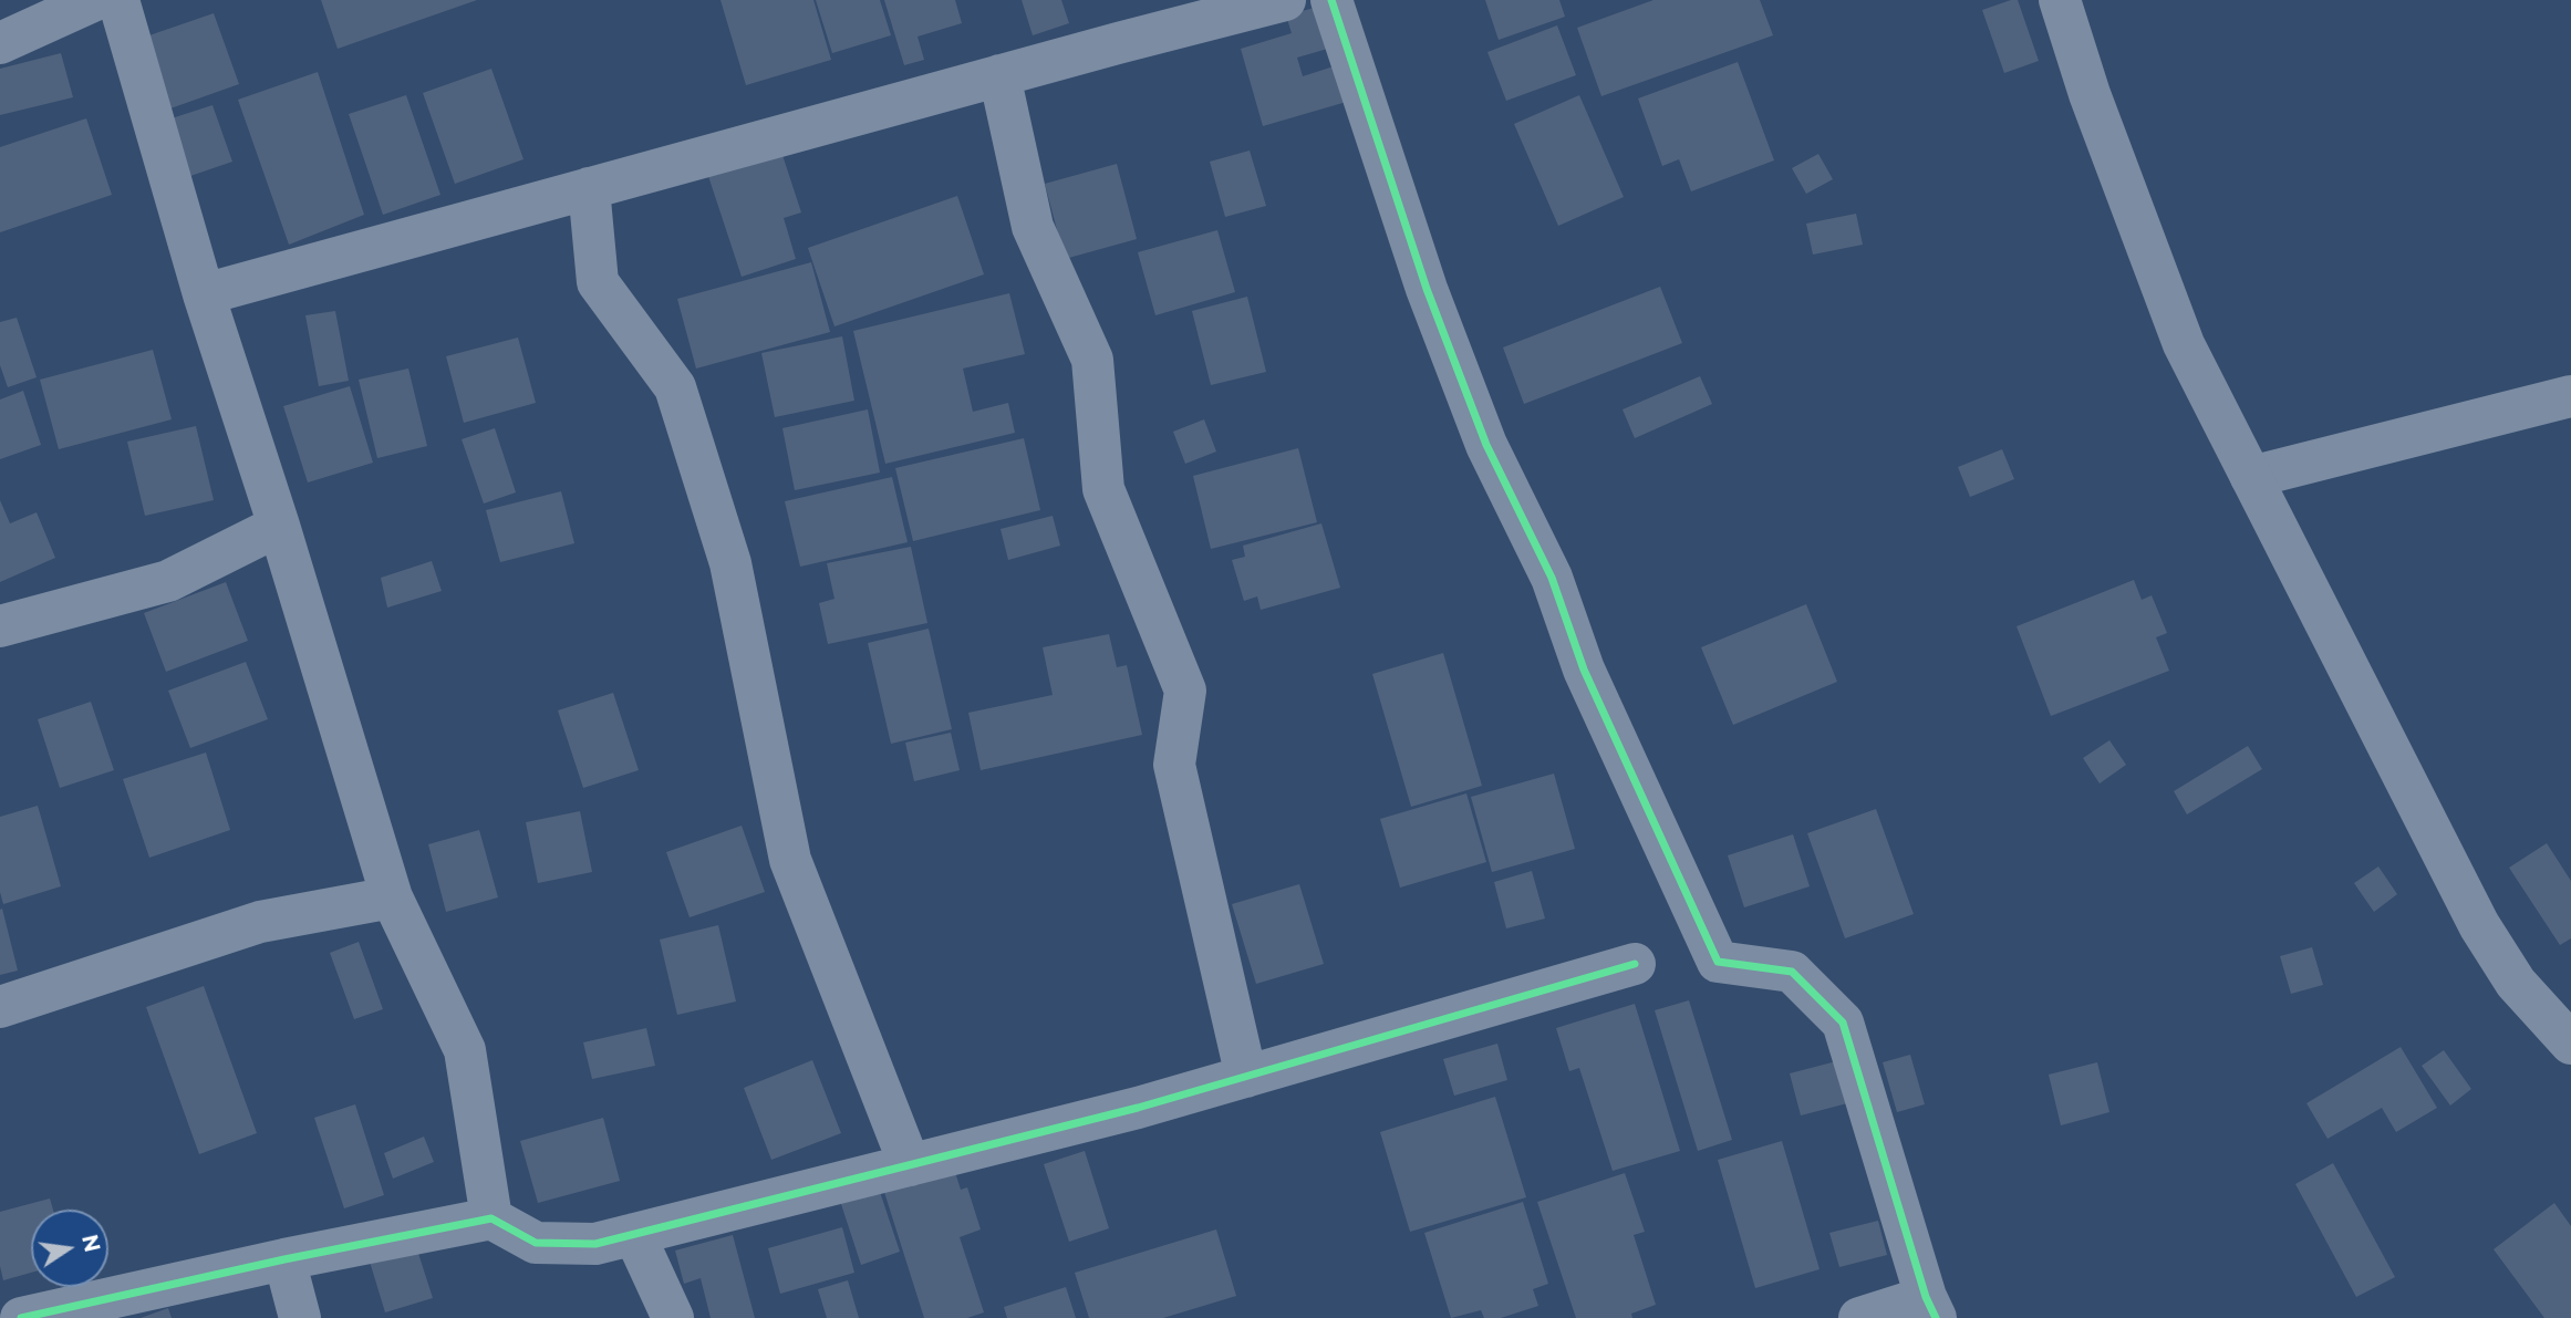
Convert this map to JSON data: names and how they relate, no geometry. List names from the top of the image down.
{
  "north": "right"
}
